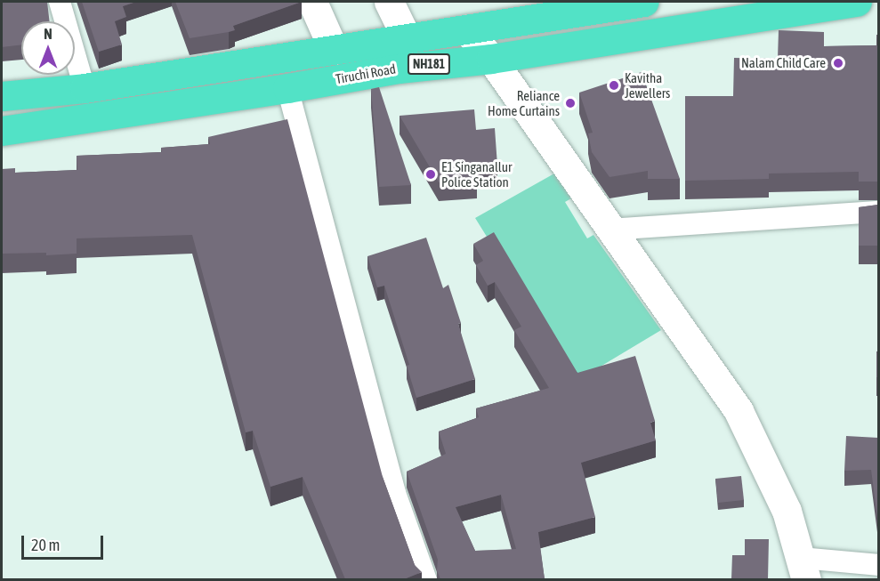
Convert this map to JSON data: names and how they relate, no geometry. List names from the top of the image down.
{
  "streets": {
    "highway": ["NH181", "Tiruchi Road"]
  },
  "places": [
    "Nalam Child Care",
    "Kavitha Jewellers",
    "Reliance Home Curtains",
    "E1 Singanallur Police Station"
  ],
  "scale_bar": "20 m",
  "north": "top"
}
